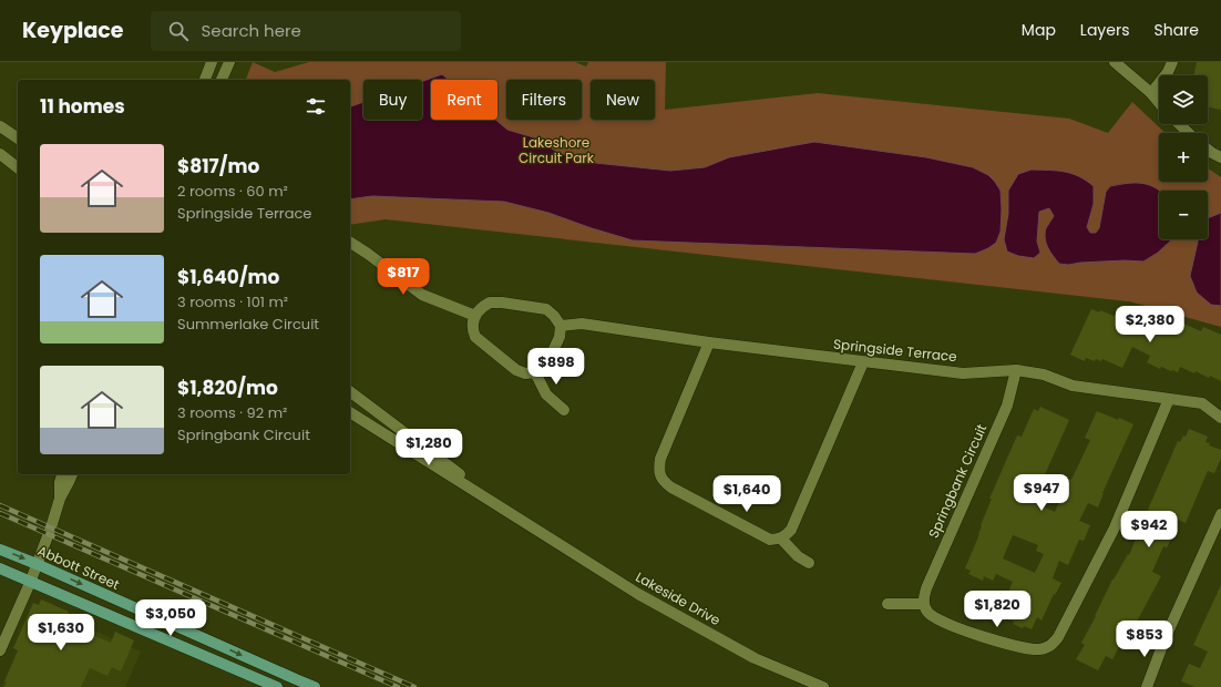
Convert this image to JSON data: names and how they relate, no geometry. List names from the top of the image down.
{
  "streets": {
    "main road": ["Abbott Street"],
    "street": ["Springside Terrace", "Springbank Circuit", "Lakeside Drive"]
  },
  "crossings": [
    ["Springside Terrace", "Springbank Circuit"]
  ],
  "parks": ["Lakeshore Circuit Park"],
  "page": {
    "header": "Keyplace",
    "search": "Search here",
    "nav": ["Map", "Layers", "Share"],
    "map_buttons": ["+", "−"],
    "chip": [
      "Buy",
      "Rent",
      "Filters",
      "New"
    ],
    "heading": "11 homes",
    "list": [
      {
        "name": "$817/mo",
        "note": "2 rooms · 60 m² · Springside Terrace"
      },
      {
        "name": "$1,640/mo",
        "note": "3 rooms · 101 m² · Summerlake Circuit"
      },
      {
        "name": "$1,820/mo",
        "note": "3 rooms · 92 m² · Springbank Circuit"
      }
    ],
    "price": [
      "$817",
      "$2,380",
      "$898",
      "$1,280",
      "$947",
      "$1,640",
      "$942",
      "$1,820",
      "$3,050",
      "$1,630",
      "$853"
    ]
  }
}
